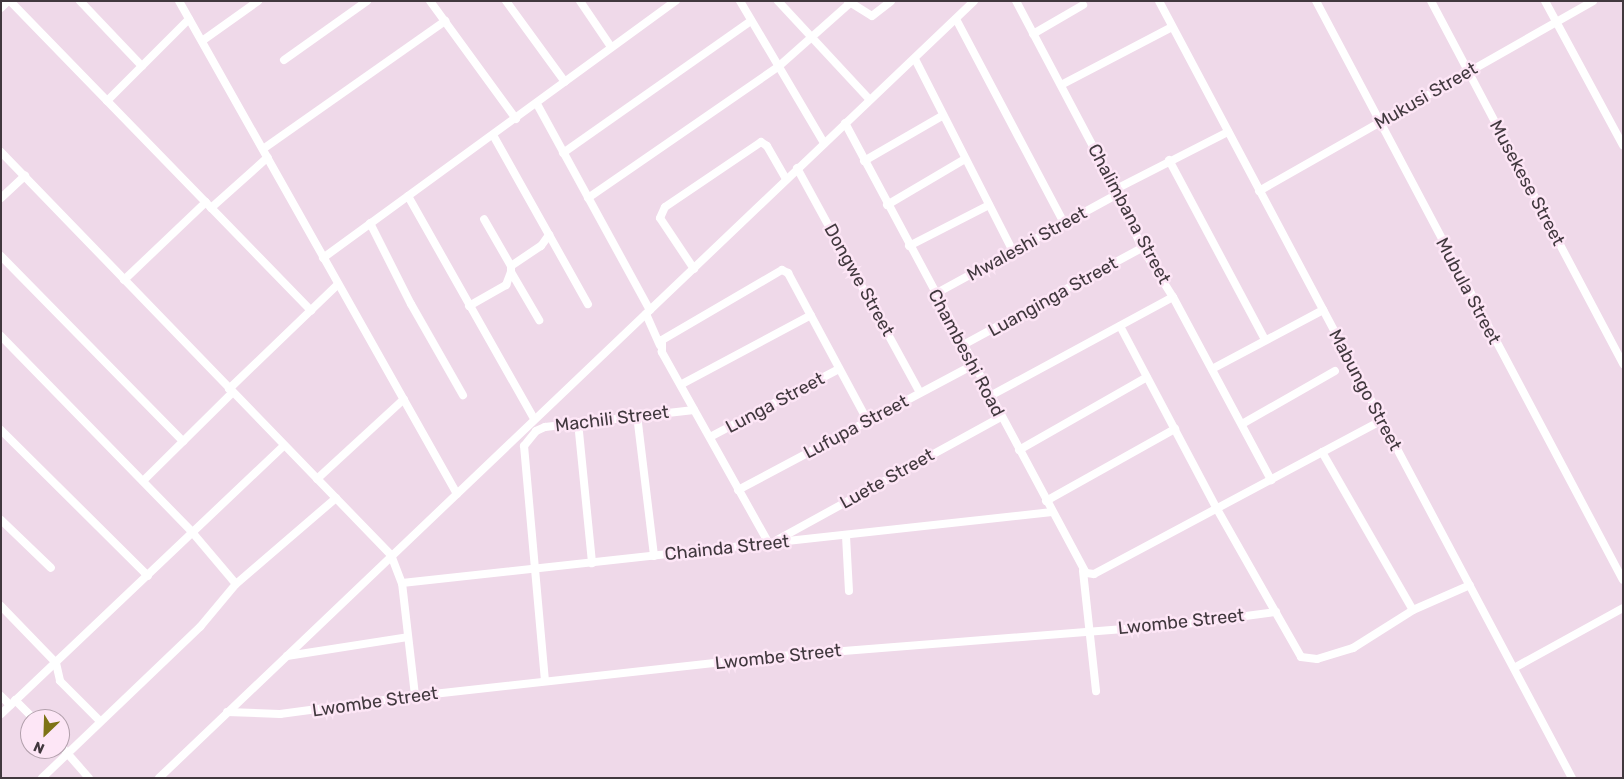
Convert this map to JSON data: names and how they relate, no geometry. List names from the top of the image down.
{
  "streets": {
    "street": [
      "Mukusi Street",
      "Musekese Street",
      "Chalimbana Street",
      "Mwaleshi Street",
      "Dongwe Street",
      "Mubula Street",
      "Luanginga Street",
      "Chambeshi Road",
      "Mabungo Street",
      "Lunga Street",
      "Machili Street",
      "Lufupa Street",
      "Luete Street",
      "Chainda Street",
      "Lwombe Street"
    ]
  },
  "crossings": [
    ["Mukusi Street", "Musekese Street"],
    ["Mukusi Street", "Mubula Street"],
    ["Mukusi Street", "Mabungo Street"],
    ["Chalimbana Street", "Mwaleshi Street"],
    ["Chalimbana Street", "Luanginga Street"],
    ["Mwaleshi Street", "Chambeshi Road"],
    ["Mwaleshi Street", "Mabungo Street"],
    ["Dongwe Street", "Lufupa Street"],
    ["Luanginga Street", "Chambeshi Road"],
    ["Chambeshi Road", "Lufupa Street"],
    ["Chambeshi Road", "Luete Street"],
    ["Chambeshi Road", "Chainda Street"],
    ["Chambeshi Road", "Lwombe Street"],
    ["Luete Street", "Chainda Street"]
  ],
  "north": "bottom left"
}
